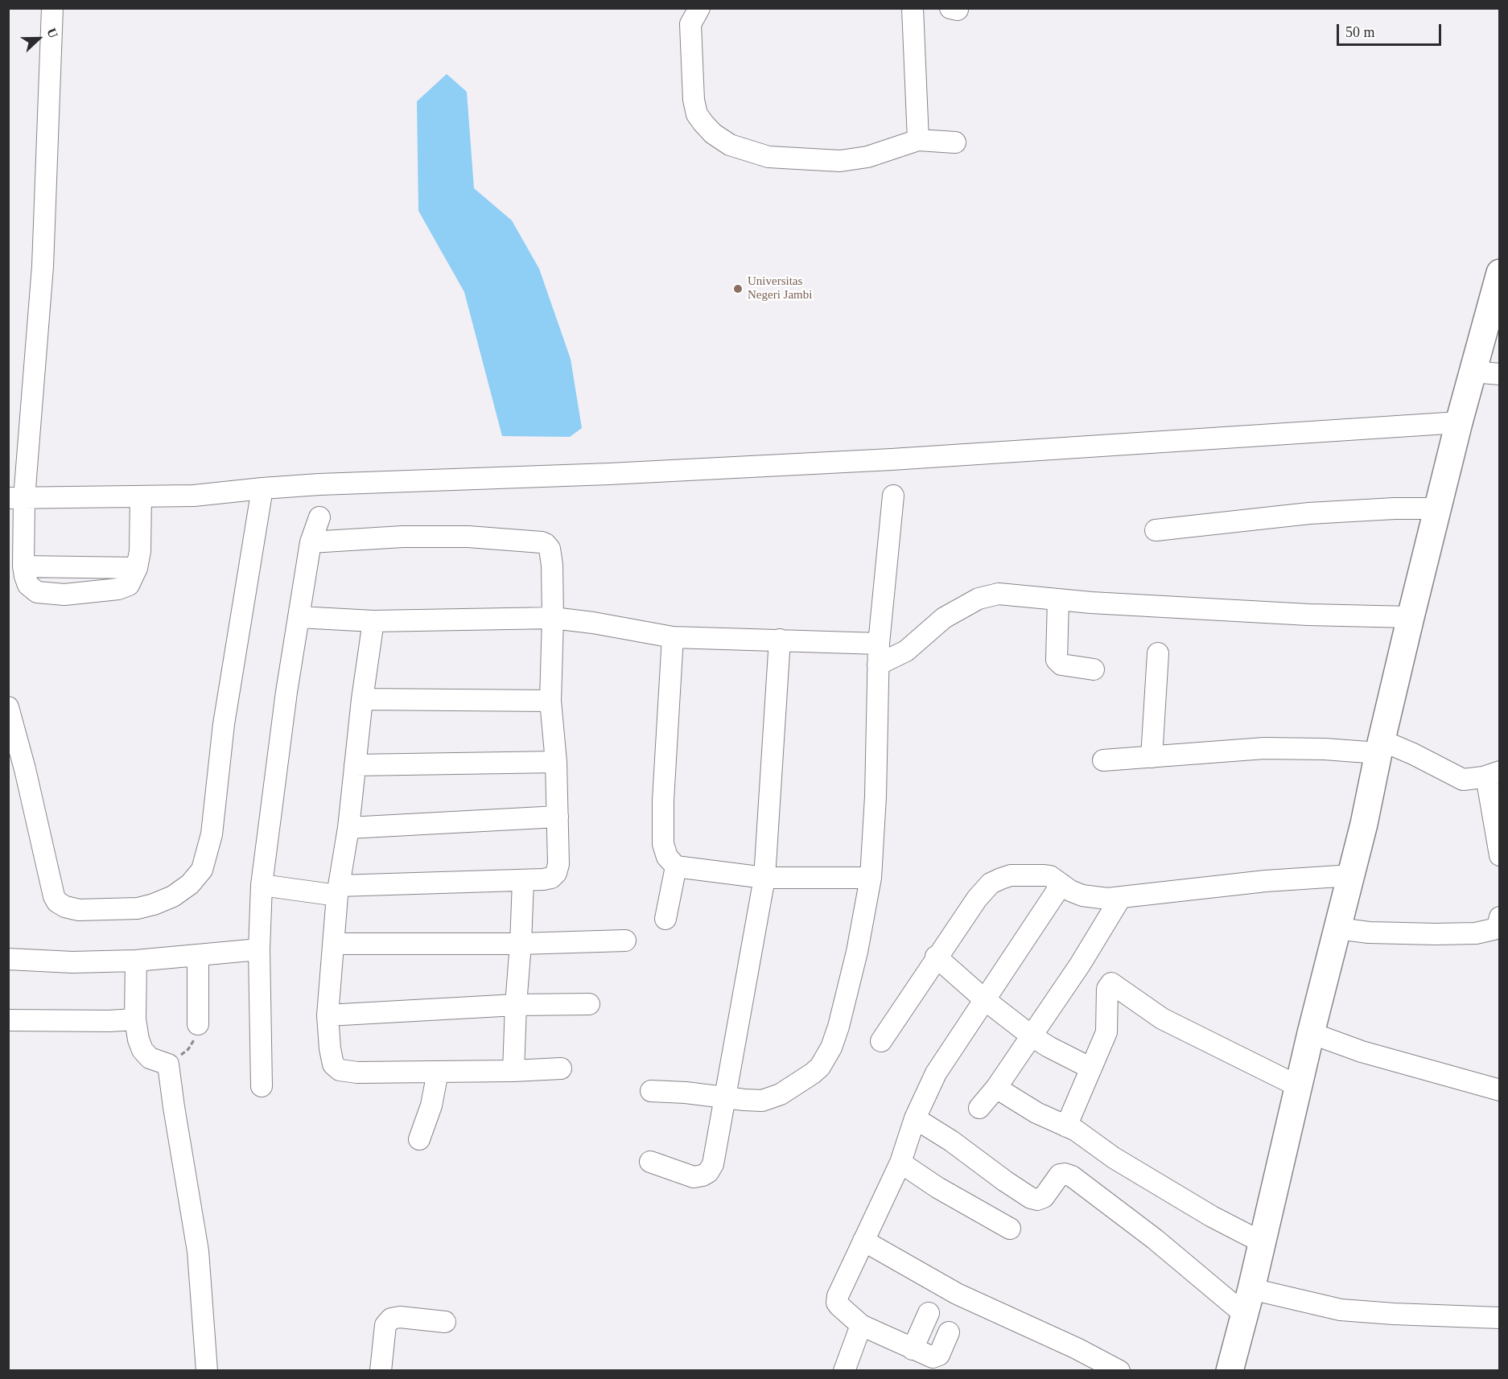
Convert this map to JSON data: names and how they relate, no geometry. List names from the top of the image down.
{
  "places": ["Universitas Negeri Jambi"],
  "scale_bar": "50 m",
  "north": "right"
}
